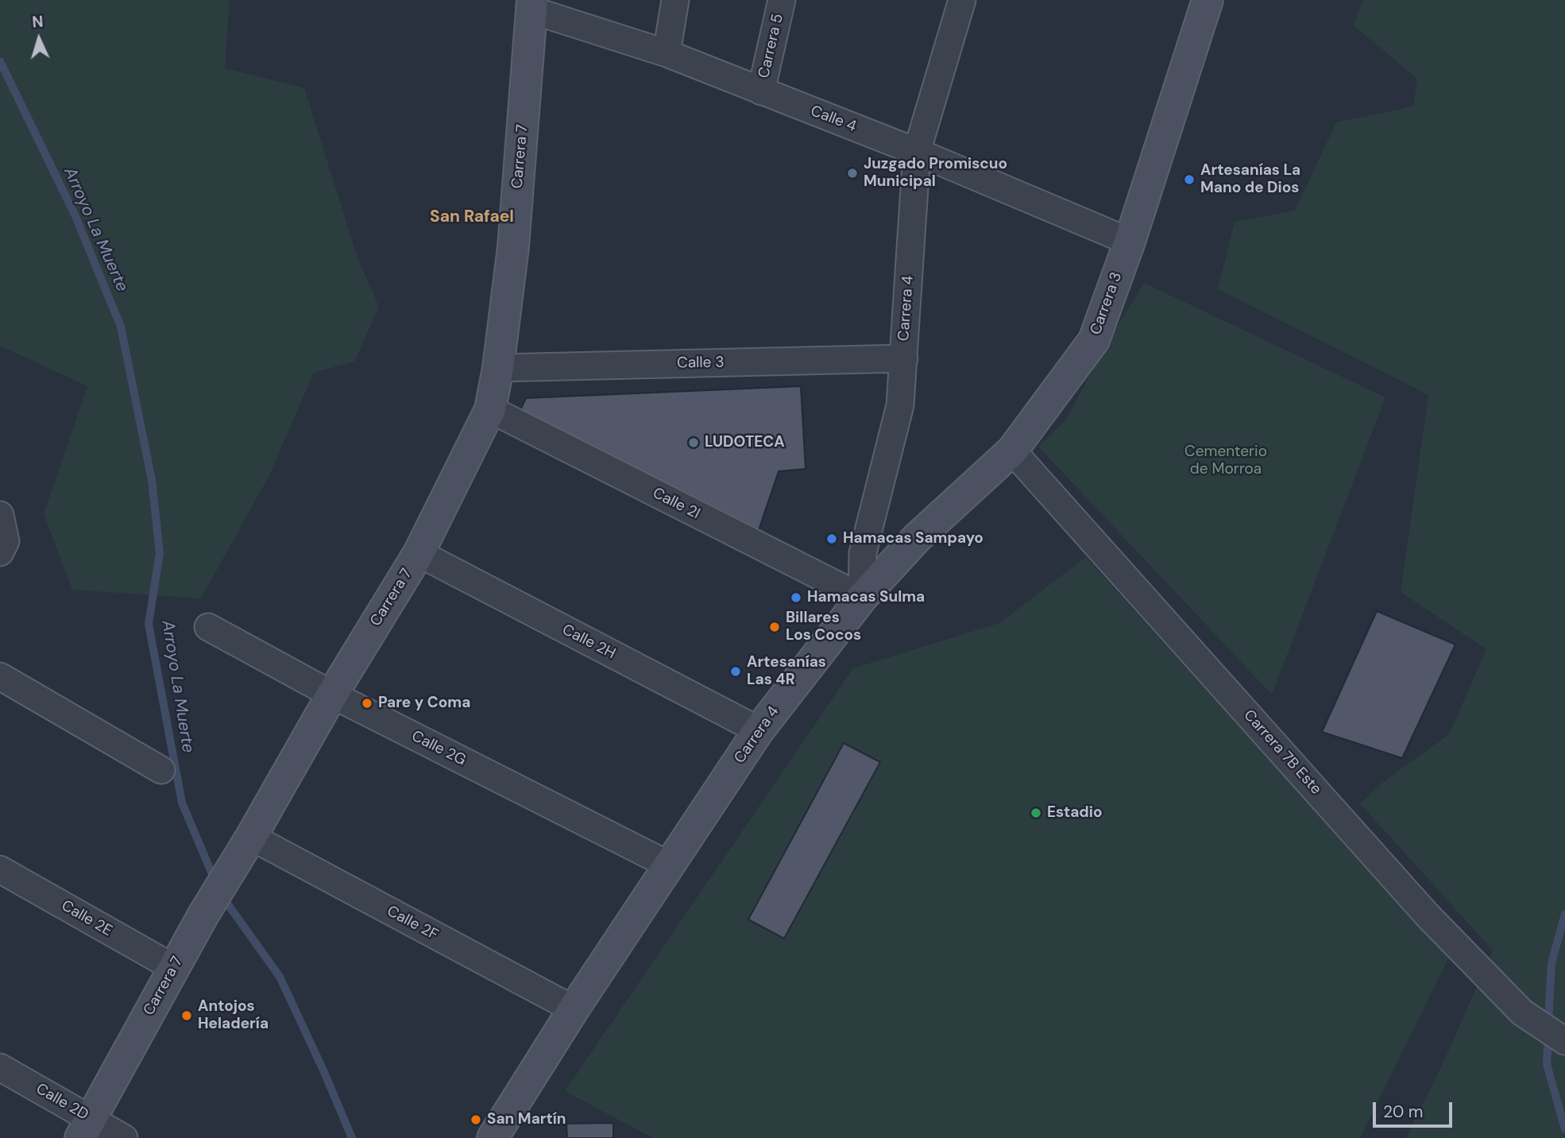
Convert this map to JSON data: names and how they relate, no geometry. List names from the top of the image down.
{
  "streets": {
    "street": [
      "Carrera 5",
      "Calle 4",
      "Carrera 7",
      "Carrera 3",
      "Carrera 4",
      "Calle 3",
      "Calle 2I",
      "Calle 2H",
      "Calle 2G",
      "Carrera 7B Este",
      "Calle 2E",
      "Calle 2F",
      "Calle 2D"
    ]
  },
  "crossings": [
    ["Carrera 5", "Calle 4"],
    ["Calle 4", "Carrera 7"],
    ["Calle 4", "Carrera 3"],
    ["Calle 4", "Carrera 4"],
    ["Carrera 7", "Calle 3"],
    ["Carrera 7", "Calle 2I"],
    ["Carrera 7", "Calle 2H"],
    ["Carrera 7", "Calle 2G"],
    ["Carrera 7", "Calle 2E"],
    ["Carrera 7", "Calle 2F"],
    ["Carrera 7", "Calle 2D"],
    ["Carrera 3", "Carrera 4"],
    ["Carrera 3", "Calle 2I"],
    ["Carrera 3", "Carrera 7B Este"],
    ["Carrera 4", "Calle 3"],
    ["Carrera 4", "Calle 2I"],
    ["Carrera 4", "Calle 2H"],
    ["Carrera 4", "Calle 2G"],
    ["Carrera 4", "Calle 2F"]
  ],
  "districts": ["San Rafael"],
  "water": ["Arroyo La Muerte"],
  "parks": ["Cementerio de Morroa"],
  "places": [
    "Juzgado Promiscuo Municipal",
    "Artesanías La Mano de Dios",
    "LUDOTECA",
    "Hamacas Sampayo",
    "Hamacas Sulma",
    "Billares Los Cocos",
    "Artesanías Las 4R",
    "Pare y Coma",
    "Estadio",
    "Antojos Heladería",
    "San Martín"
  ],
  "scale_bar": "20 m",
  "north": "top"
}
